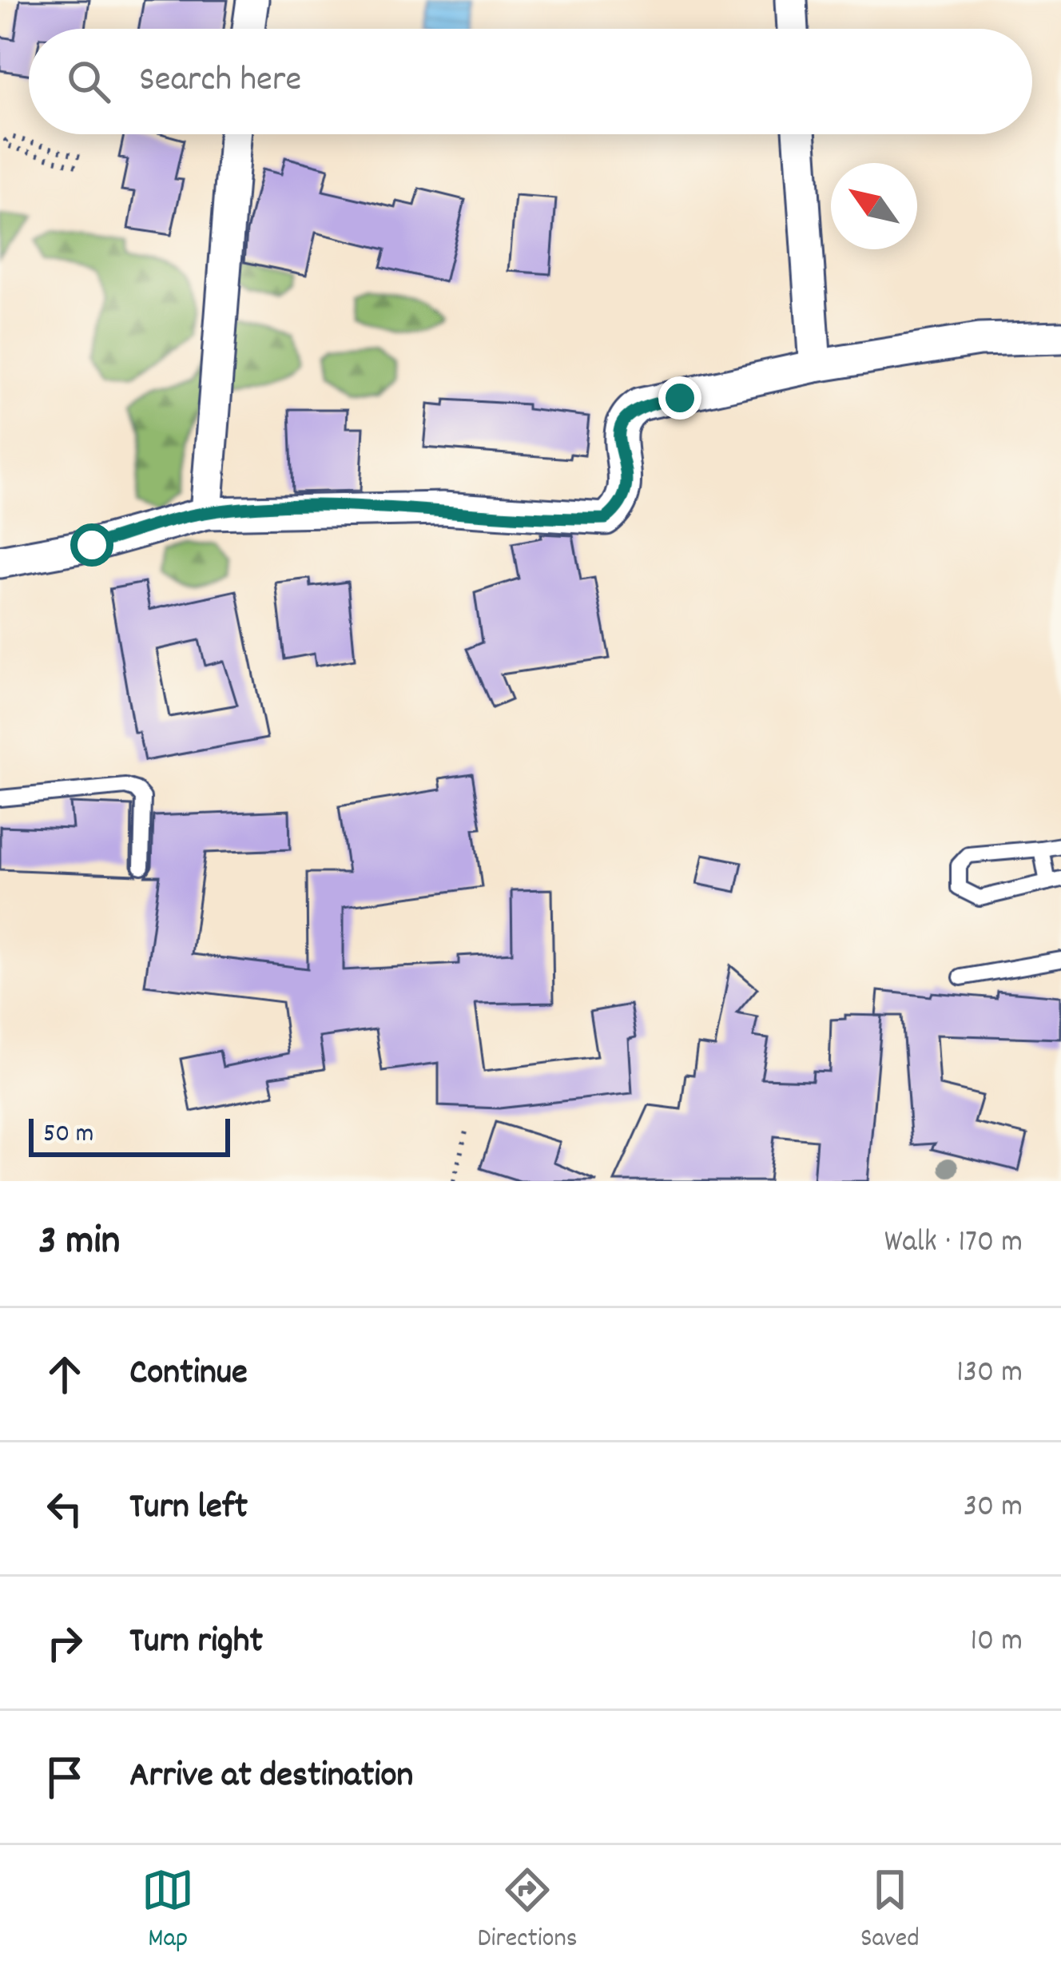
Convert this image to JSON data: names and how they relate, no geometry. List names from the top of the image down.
{
  "scale_bar": "50 m",
  "north": "top left",
  "page": {
    "search": "Search here",
    "scale": "50 m",
    "heading": ["3 min", "Walk · 170 m"],
    "list": [
      ["Continue", "130 m"],
      ["Turn left", "30 m"],
      ["Turn right", "10 m"],
      "Arrive at destination"
    ],
    "nav": ["Map", "Directions", "Saved"]
  }
}
